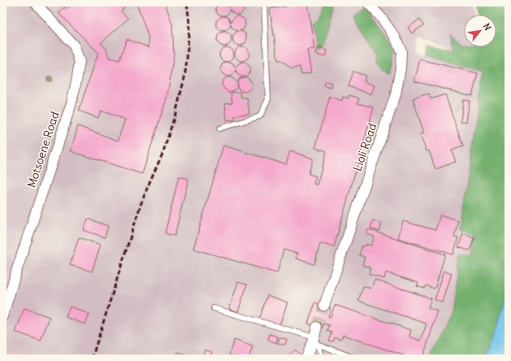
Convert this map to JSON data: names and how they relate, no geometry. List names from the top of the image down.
{
  "streets": {
    "street": ["Lioli Road", "Motsoene Road"]
  },
  "north": "top right"
}
